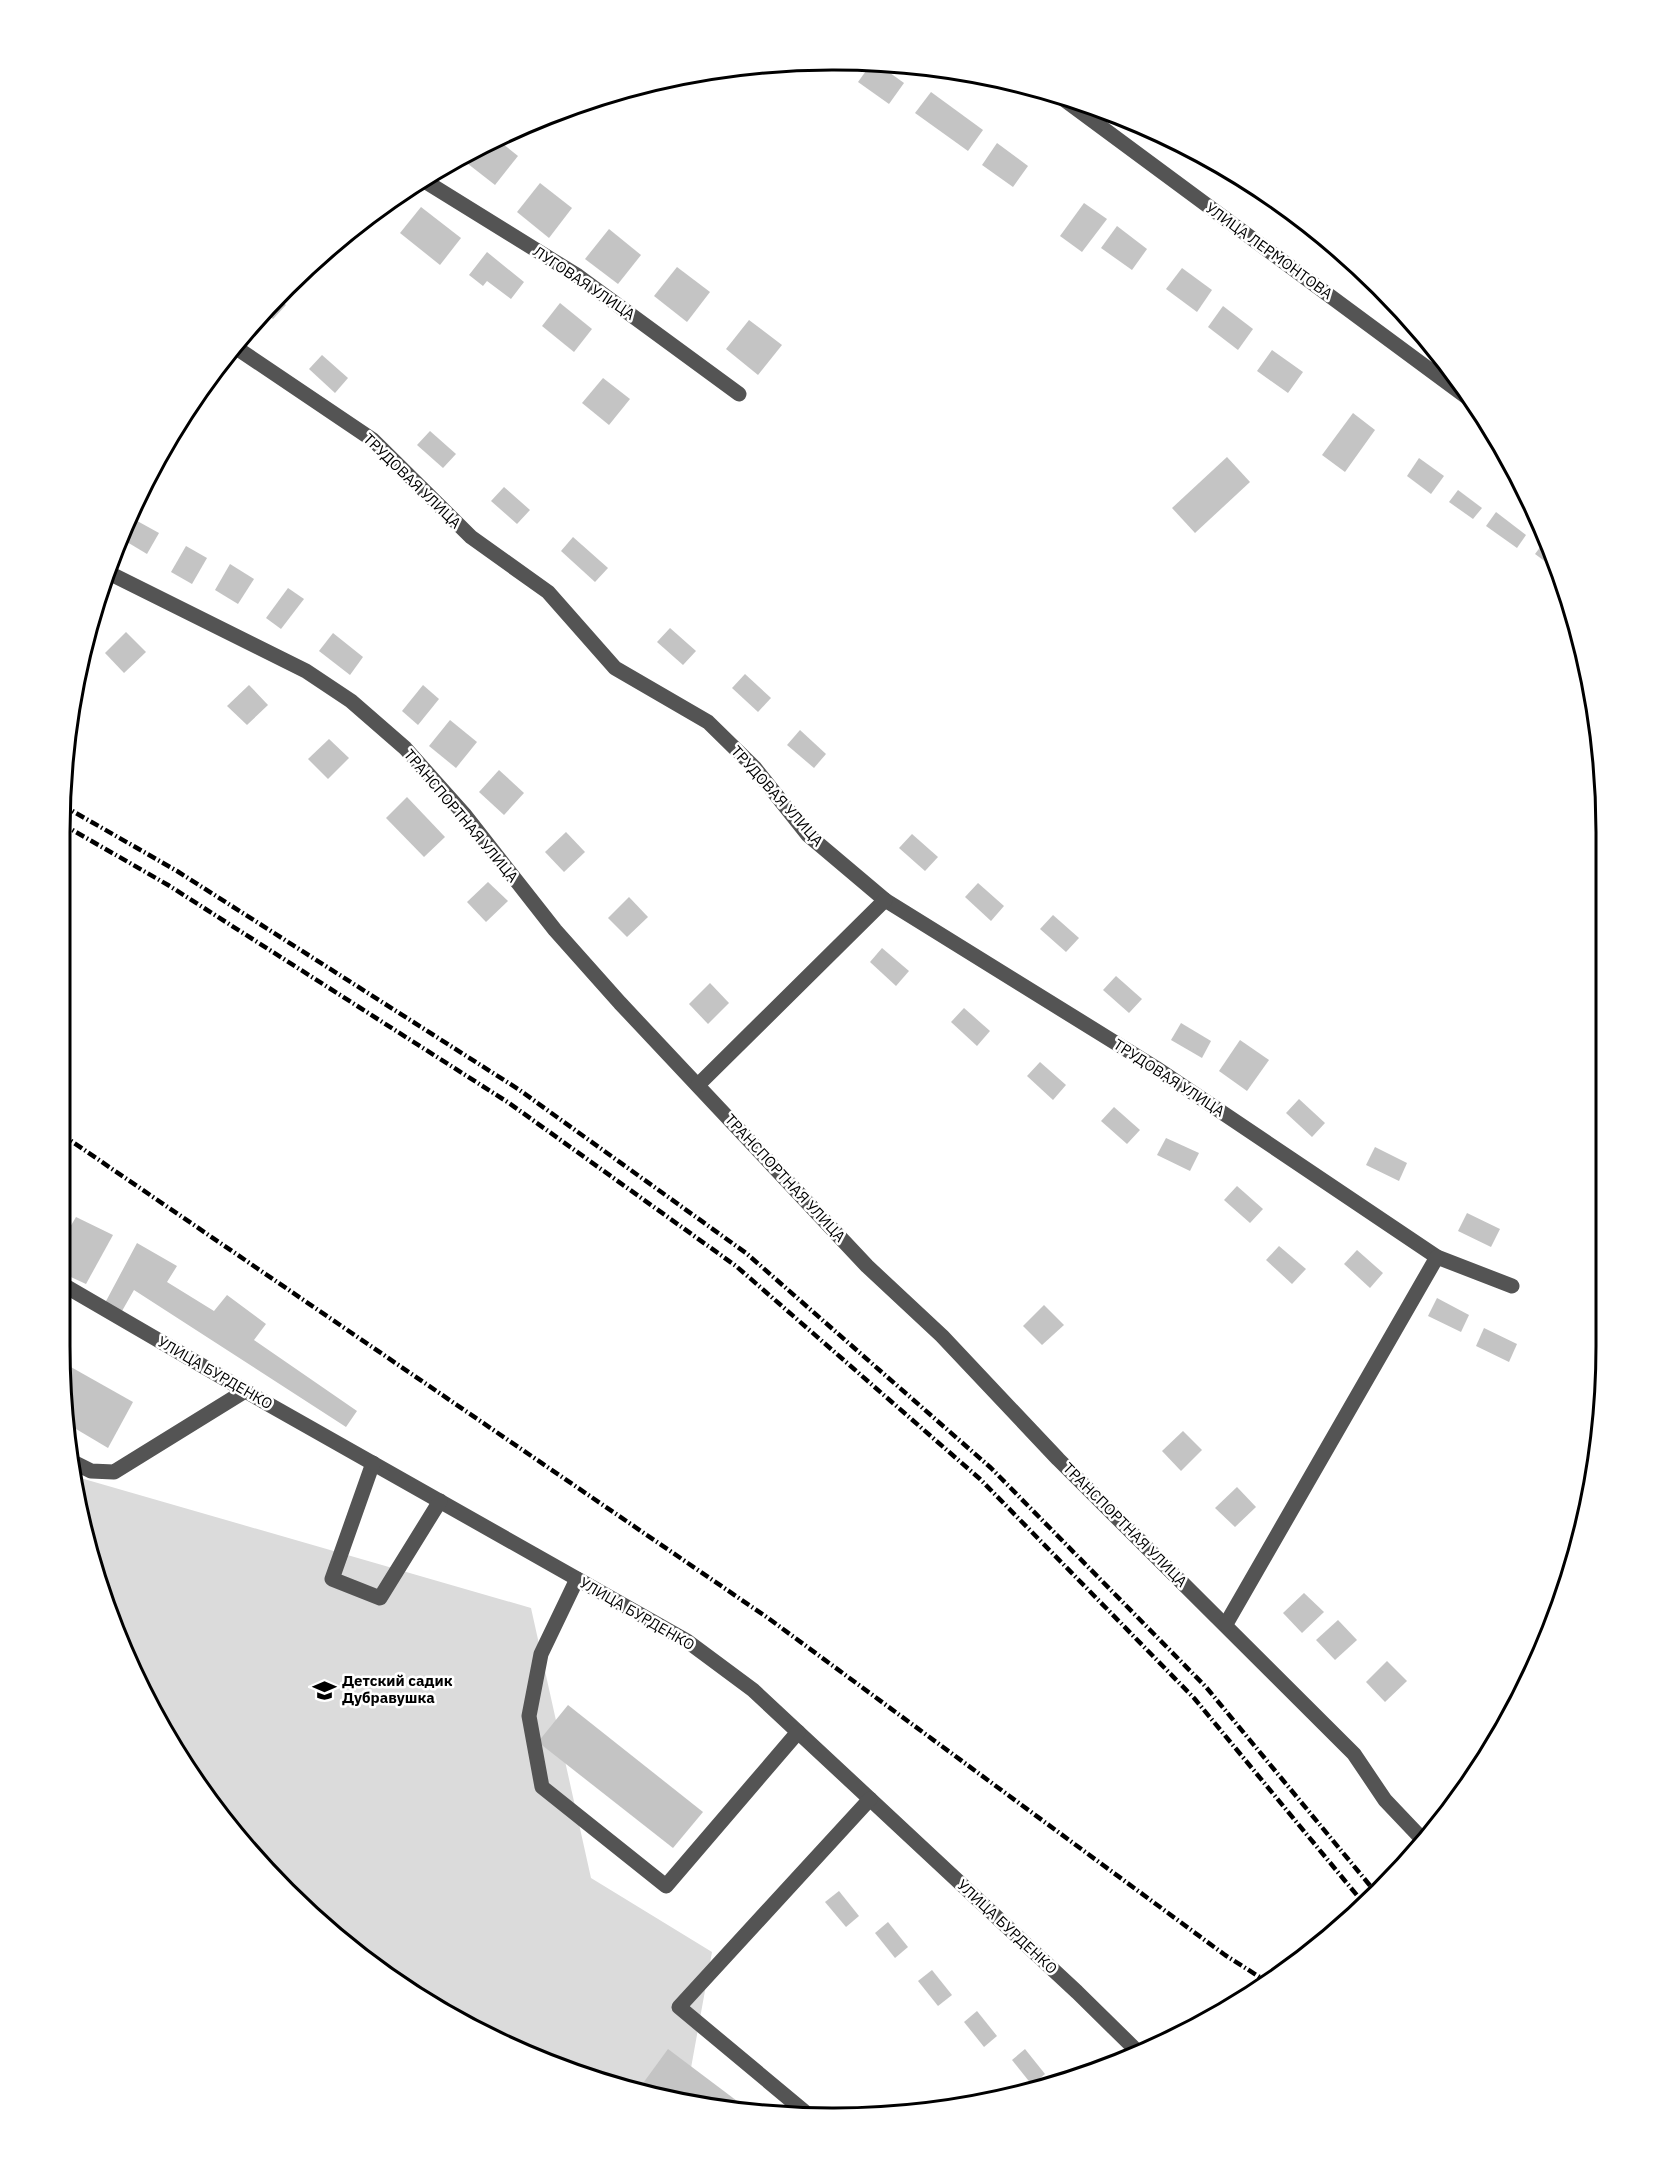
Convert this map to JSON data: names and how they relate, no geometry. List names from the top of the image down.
{
  "streets": {
    "street": [
      "УЛИЦА ЛЕРМОНТОВА",
      "ЛУГОВАЯ УЛИЦА",
      "ТРУДОВАЯ УЛИЦА",
      "ТРАНСПОРТНАЯ УЛИЦА",
      "УЛИЦА БУРДЕНКО"
    ]
  },
  "places": {
    "school or university": ["Детский садик Дубравушка"]
  }
}
